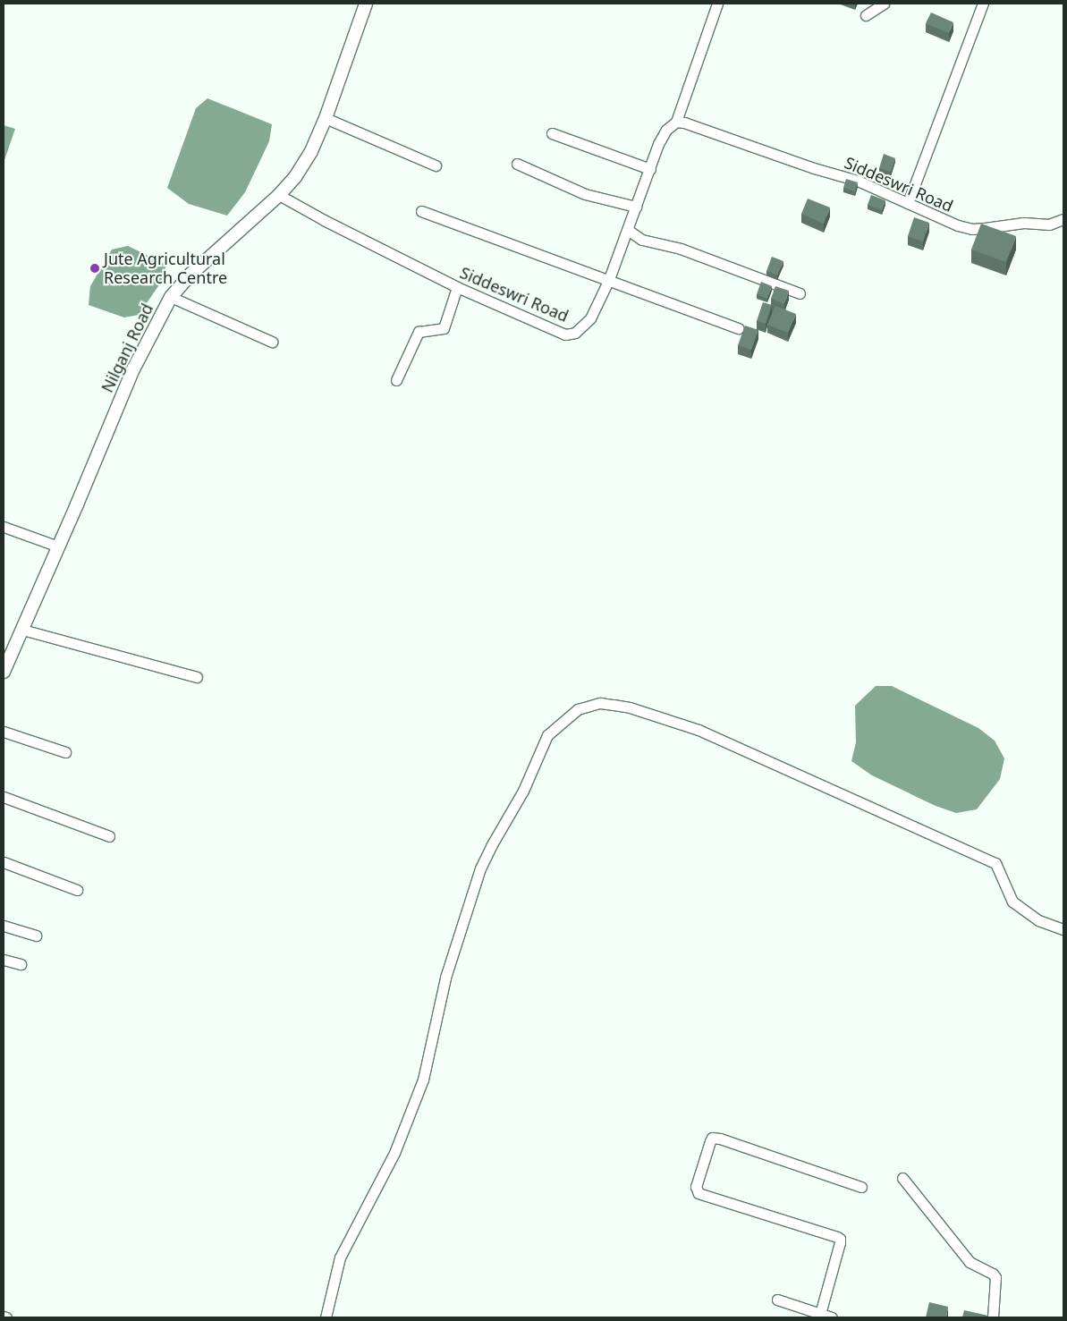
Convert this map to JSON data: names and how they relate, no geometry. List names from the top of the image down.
{
  "streets": {
    "street": ["Siddeswri Road", "Nilganj Road"]
  },
  "crossings": [
    ["Siddeswri Road", "Nilganj Road"]
  ],
  "places": ["Jute Agricultural Research Centre"]
}
